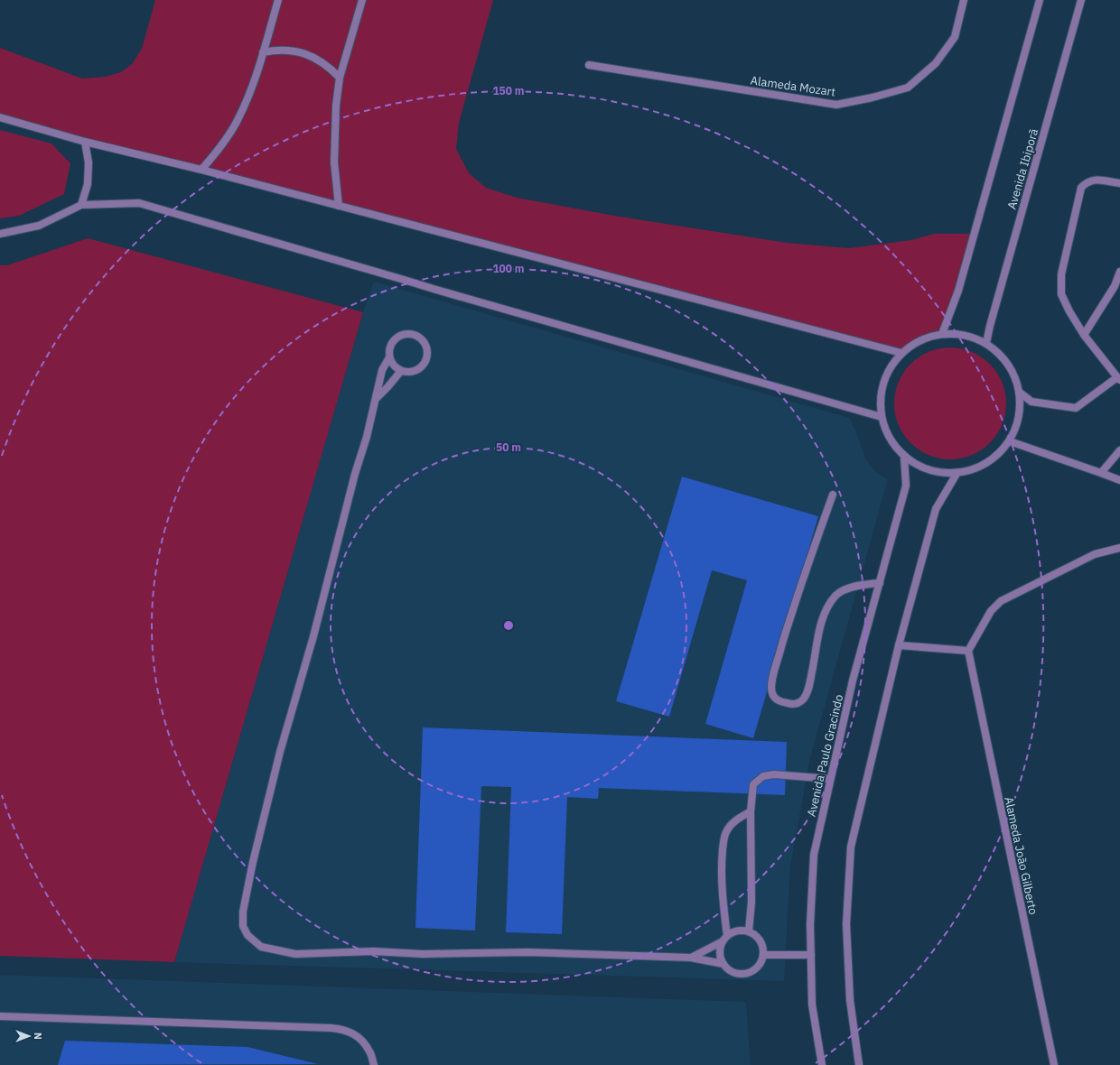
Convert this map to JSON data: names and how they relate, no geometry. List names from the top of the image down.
{
  "streets": {
    "street": [
      "Alameda Mozart",
      "Avenida Ibiporã",
      "Avenida Paulo Gracindo",
      "Alameda João Gilberto"
    ]
  },
  "north": "right",
  "rings": ["150 m", "100 m", "50 m"]
}
